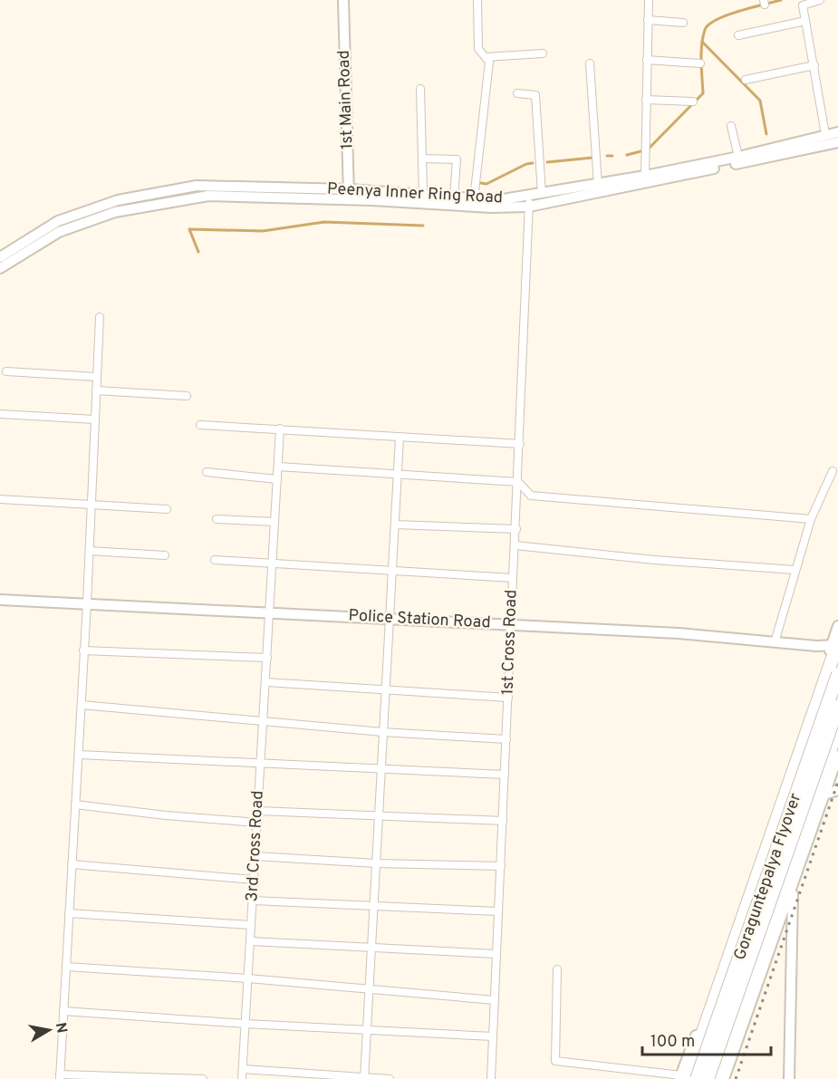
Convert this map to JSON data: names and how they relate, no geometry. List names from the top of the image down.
{
  "streets": {
    "highway": ["Goraguntepalya Flyover"],
    "street": [
      "1st Main Road",
      "Peenya Inner Ring Road",
      "Police Station Road",
      "1st Cross Road",
      "3rd Cross Road"
    ]
  },
  "crossings": [
    ["1st Main Road", "Peenya Inner Ring Road"],
    ["Peenya Inner Ring Road", "1st Cross Road"],
    ["Police Station Road", "1st Cross Road"],
    ["Police Station Road", "3rd Cross Road"]
  ],
  "scale_bar": "100 m",
  "north": "right"
}
